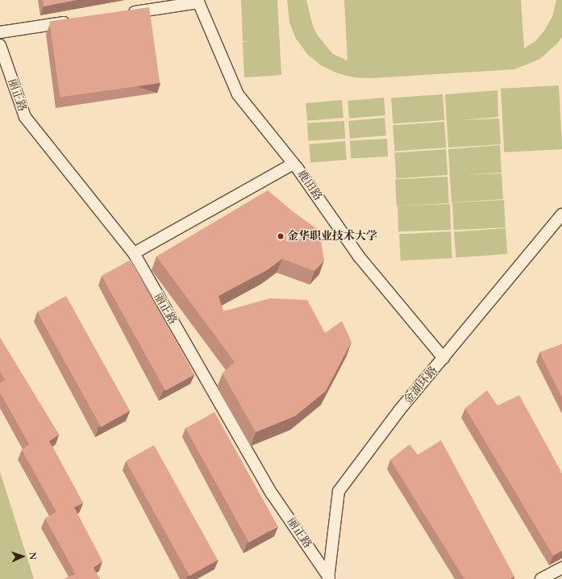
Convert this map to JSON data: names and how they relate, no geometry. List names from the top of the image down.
{
  "streets": {
    "street": ["丽正路", "鹿田路", "金湖环路"]
  },
  "crossings": [
    ["丽正路", "金湖环路"],
    ["鹿田路", "金湖环路"]
  ],
  "places": ["金华职业技术大学"],
  "north": "right"
}
